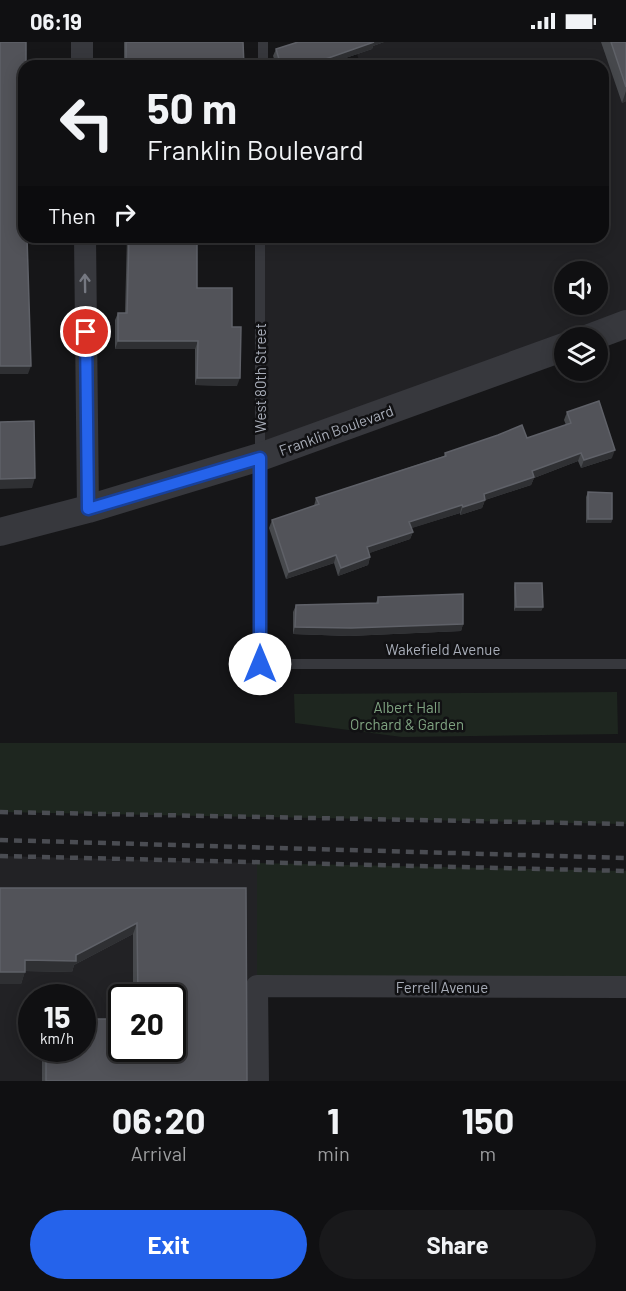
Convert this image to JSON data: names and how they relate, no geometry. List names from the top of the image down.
{
  "streets": {
    "street": ["Franklin Boulevard", "Ferrell Avenue"],
    "lane": ["West 80th Street", "Wakefield Avenue"]
  },
  "crossings": [
    ["West 80th Street", "Franklin Boulevard"],
    ["West 80th Street", "Wakefield Avenue"]
  ],
  "parks": ["Albert Hall Orchard & Garden"],
  "page": {
    "status": "06:19",
    "turn": ["50 m", "Franklin Boulevard"],
    "then": "Then",
    "speed": "15 km/h",
    "limit": "20",
    "eta": [
      "06:20",
      "Arrival",
      "1",
      "min",
      "150",
      "m"
    ],
    "buttons": ["Exit", "Share"]
  }
}
